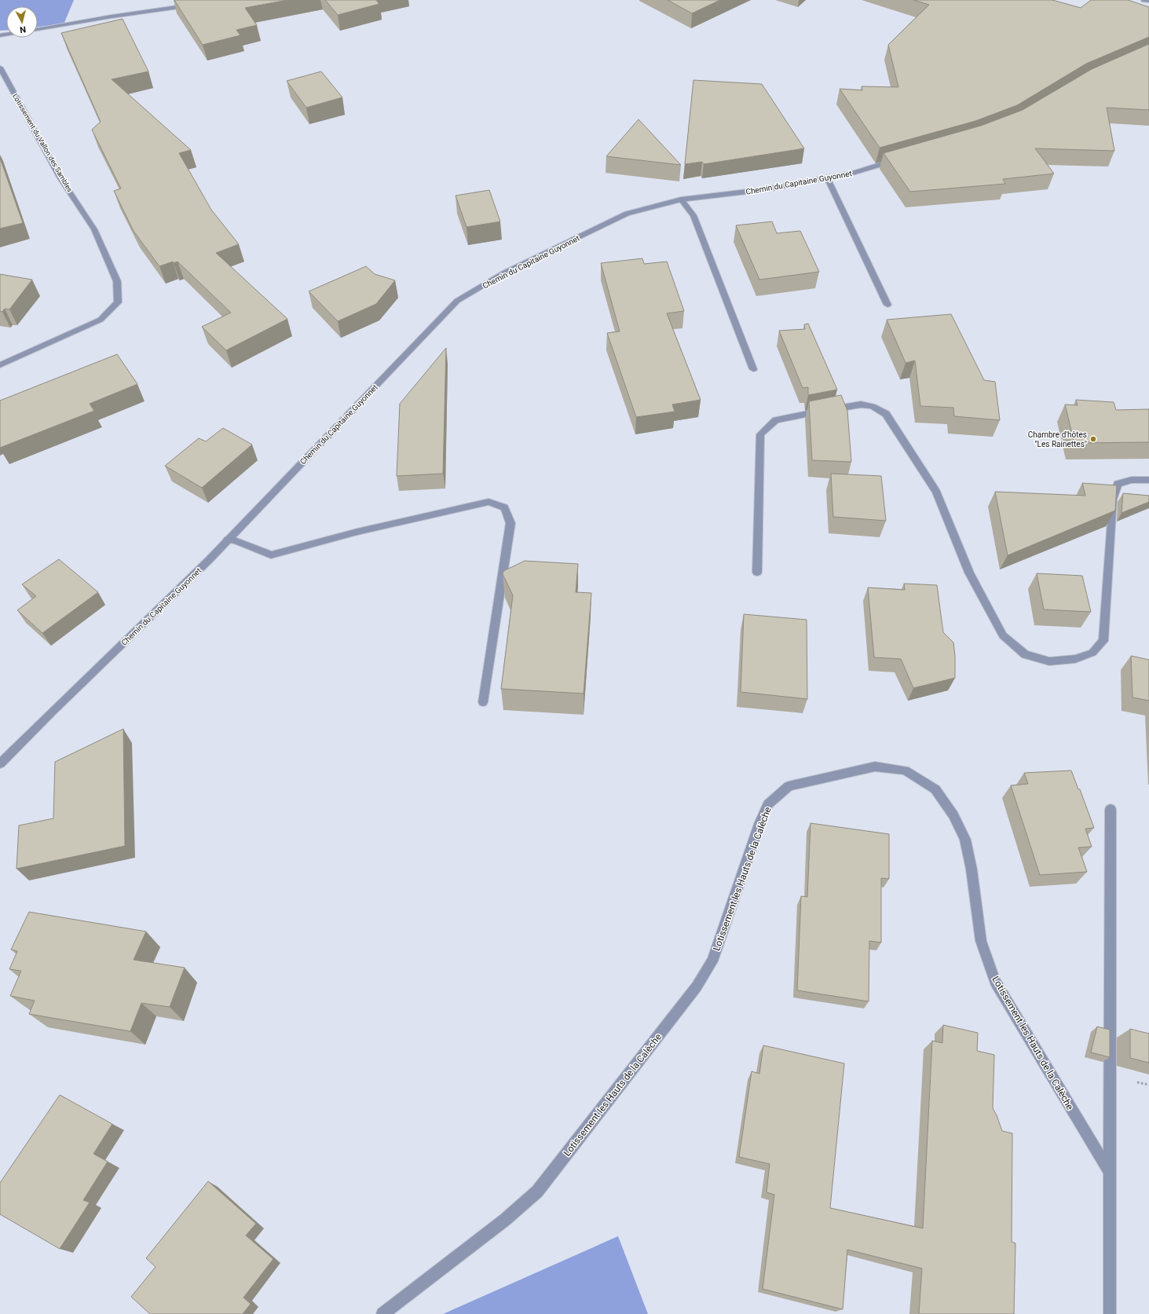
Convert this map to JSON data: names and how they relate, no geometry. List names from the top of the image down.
{
  "streets": {
    "street": ["Lotissement du Vallon des Sambles", "Chemin du Capitaine Guyonnet", "Lotissement les Hauts de la Calèche"]
  },
  "places": ["Chambre d'hôtes \"Les Rainettes\""],
  "north": "bottom"
}
